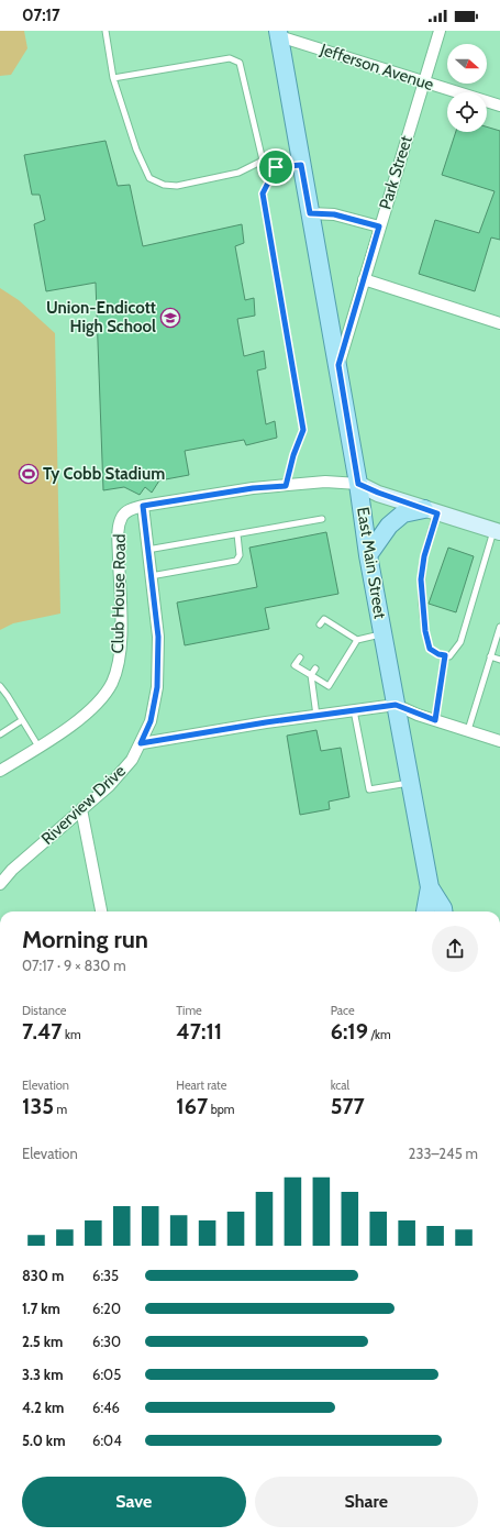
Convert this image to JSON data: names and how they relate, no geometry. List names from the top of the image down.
{
  "streets": {
    "main road": ["East Main Street"],
    "street": [
      "Jefferson Avenue",
      "Park Street",
      "Club House Road",
      "Riverview Drive"
    ]
  },
  "crossings": [
    ["Jefferson Avenue", "Park Street"],
    ["Jefferson Avenue", "East Main Street"],
    ["Park Street", "East Main Street"],
    ["East Main Street", "Club House Road"],
    ["Club House Road", "Riverview Drive"]
  ],
  "places": {
    "school or university": ["Union-Endicott High School"],
    "sports": ["Ty Cobb Stadium"]
  },
  "north": "right",
  "page": {
    "status": "07:17",
    "heading": ["Morning run", "07:17 · 9 × 830 m"],
    "stats": [
      ["Distance", "7.47 km"],
      ["Time", "47:11"],
      ["Pace", "6:19 /km"],
      ["Elevation", "135 m"],
      ["Heart rate", "167 bpm"],
      ["kcal", "577"]
    ],
    "chart": ["Elevation", "233–245 m"],
    "list": [
      {
        "name": "830 m",
        "note": "6:35"
      },
      {
        "name": "1.7 km",
        "note": "6:20"
      },
      {
        "name": "2.5 km",
        "note": "6:30"
      },
      {
        "name": "3.3 km",
        "note": "6:05"
      },
      {
        "name": "4.2 km",
        "note": "6:46"
      },
      {
        "name": "5.0 km",
        "note": "6:04"
      }
    ],
    "buttons": ["Save", "Share"]
  }
}
